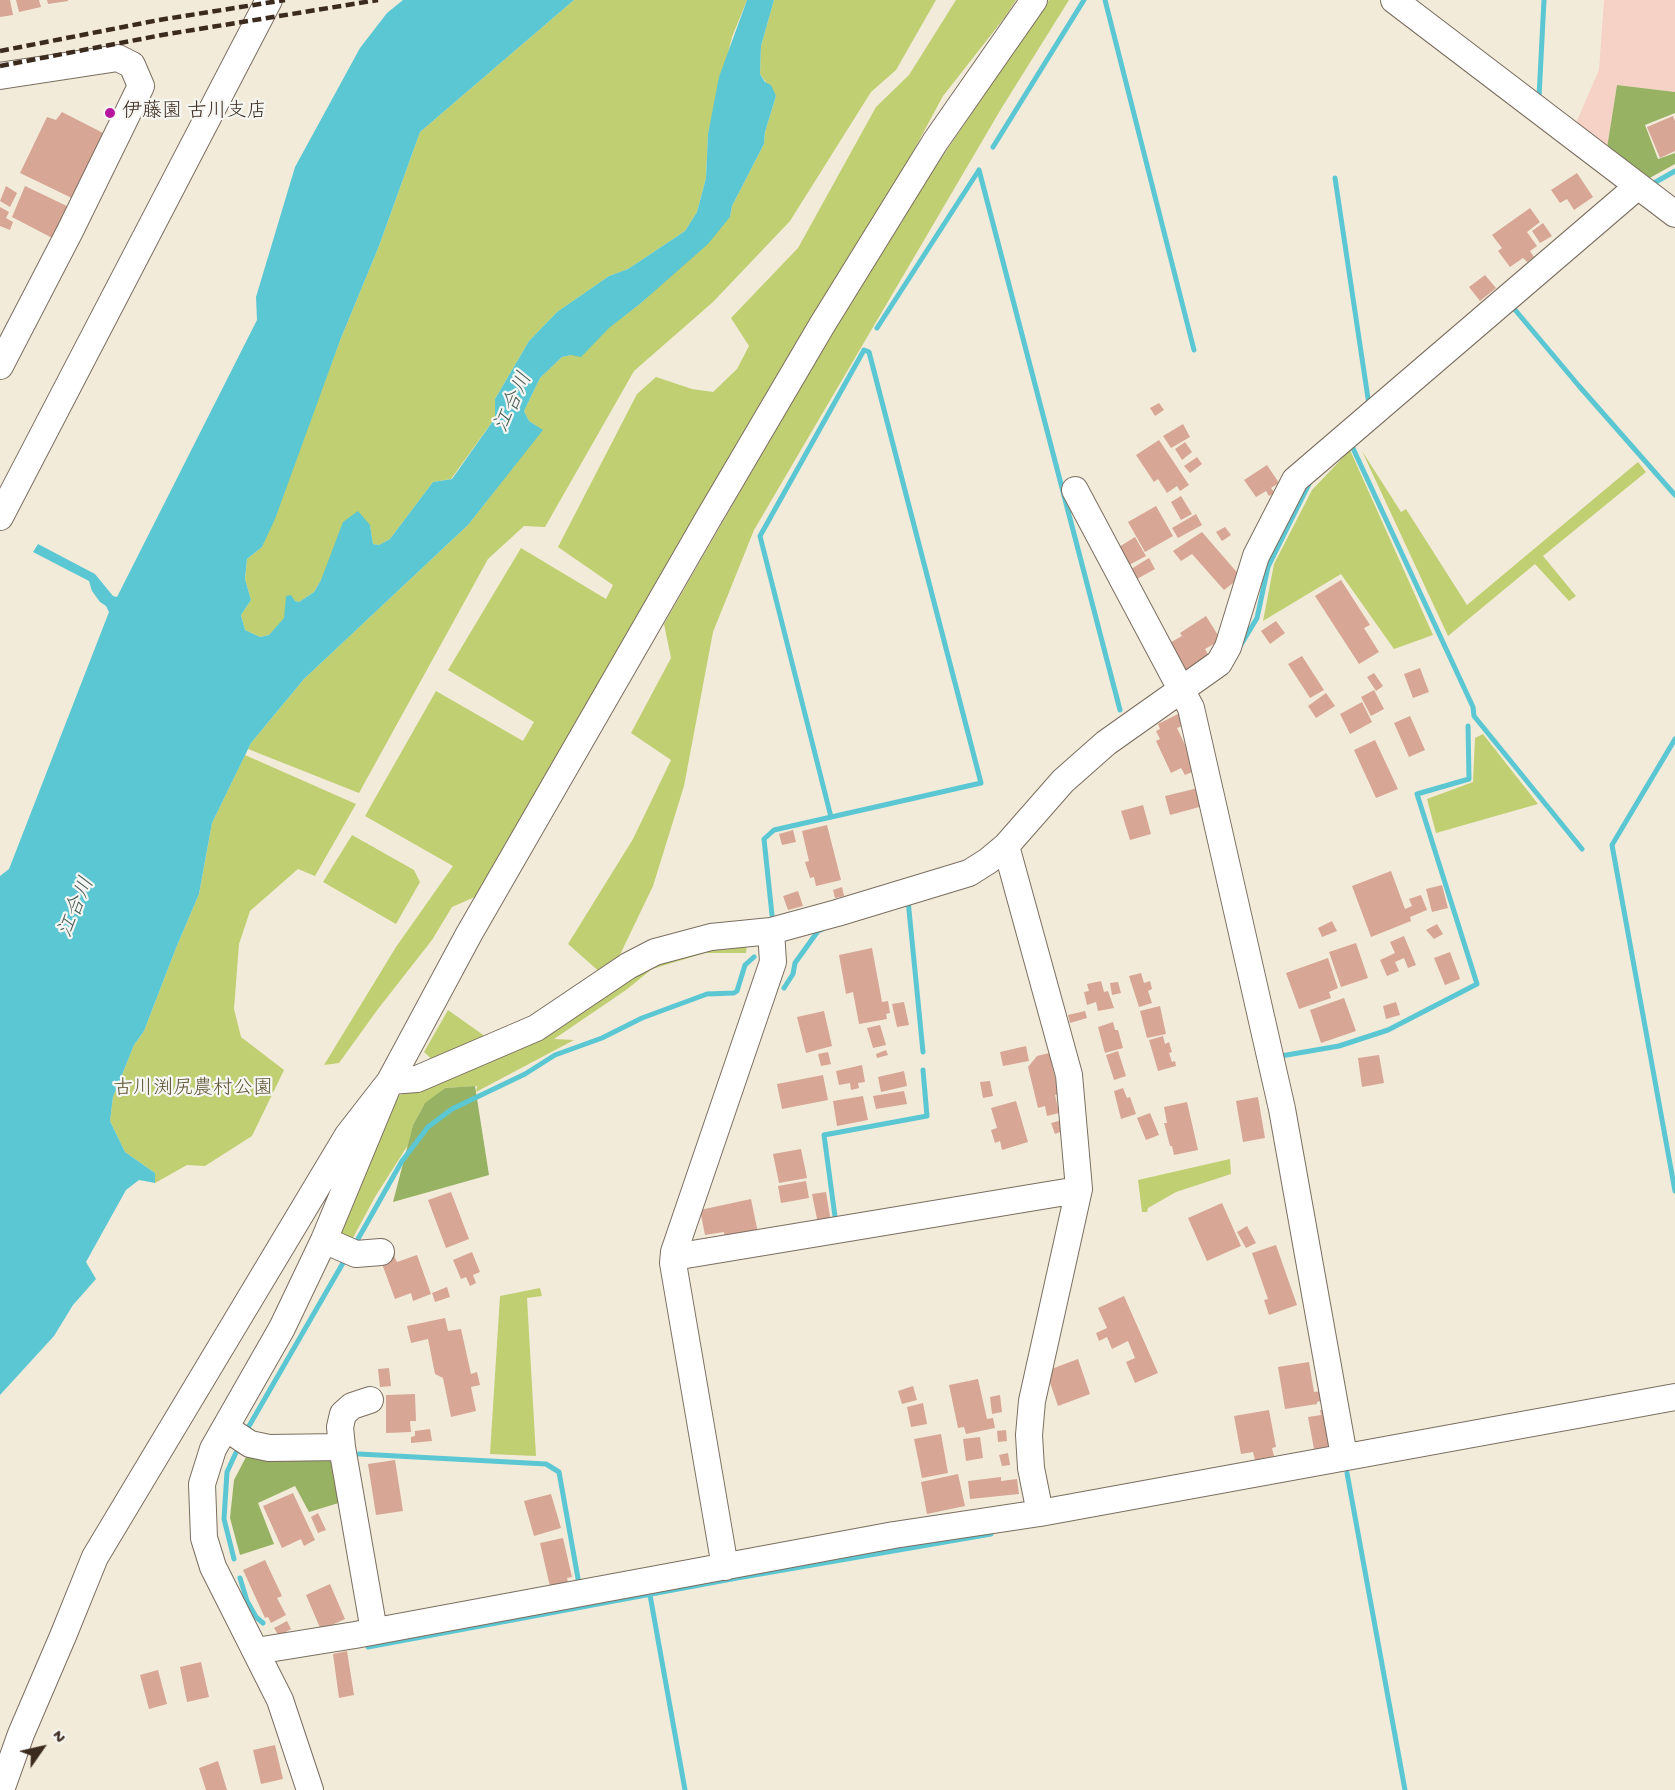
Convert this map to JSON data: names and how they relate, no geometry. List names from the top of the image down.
{
  "water": ["江合川"],
  "parks": ["古川渕尻農村公園"],
  "places": ["伊藤園 古川支店"],
  "north": "top right"
}
